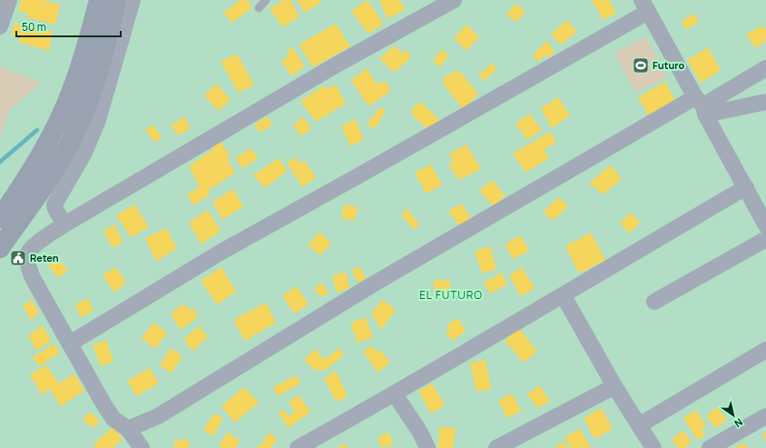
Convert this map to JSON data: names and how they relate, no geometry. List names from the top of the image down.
{
  "districts": ["EL FUTURO"],
  "places": {
    "sports": ["Futuro"],
    "public building": ["Reten"]
  },
  "scale_bar": "50 m",
  "north": "bottom right"
}
